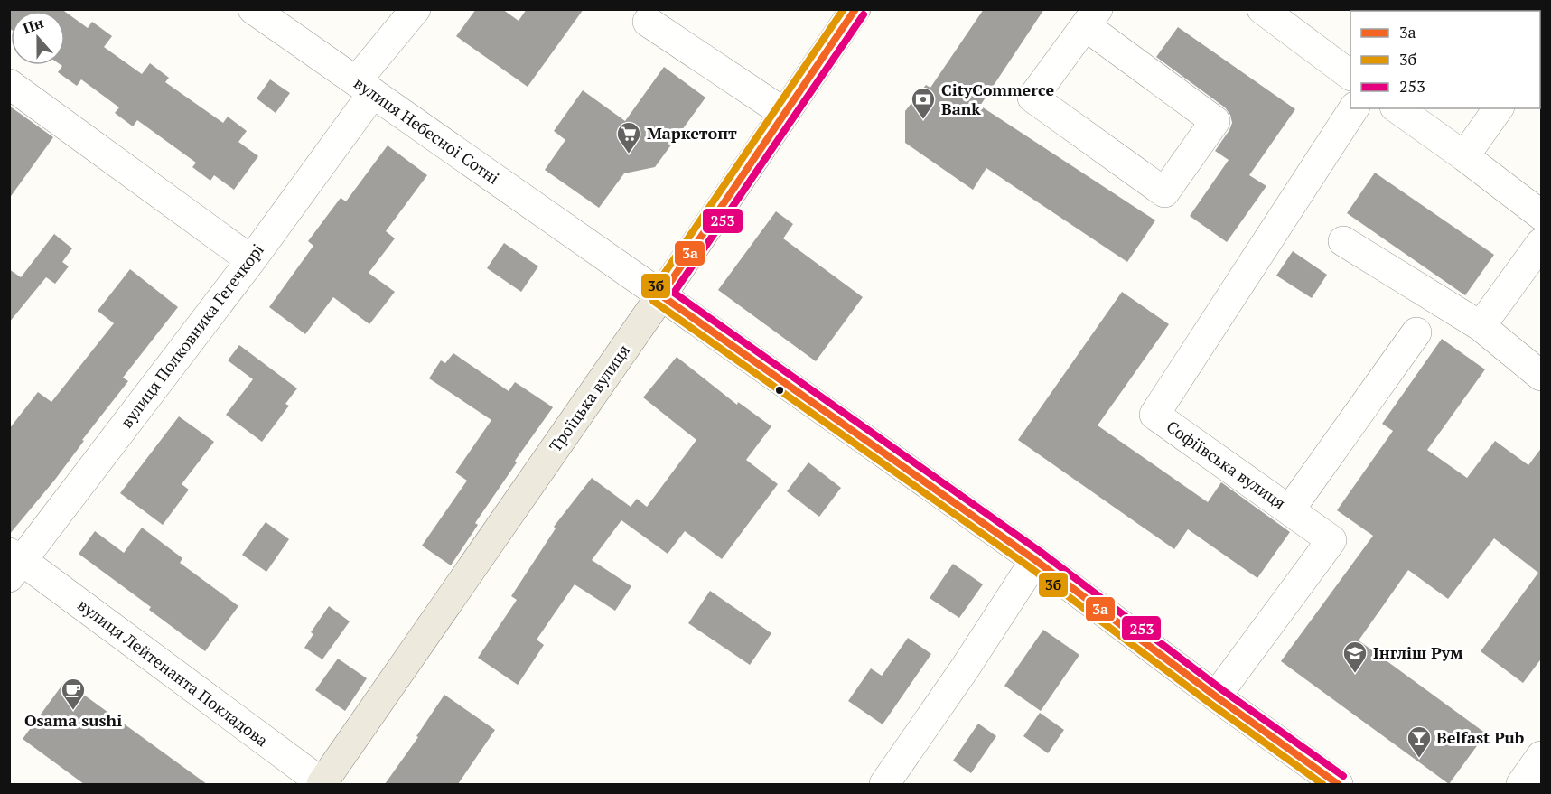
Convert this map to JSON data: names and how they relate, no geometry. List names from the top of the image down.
{
  "streets": {
    "main road": ["Троїцька вулиця"],
    "street": [
      "вулиця Небесної Сотні",
      "вулиця Полковника Гегечкорі",
      "Софіївська вулиця",
      "вулиця Лейтенанта Покладова"
    ]
  },
  "crossings": [
    ["вулиця Небесної Сотні", "вулиця Полковника Гегечкорі"],
    ["вулиця Небесної Сотні", "Троїцька вулиця"],
    ["вулиця Небесної Сотні", "Софіївська вулиця"],
    ["вулиця Полковника Гегечкорі", "вулиця Лейтенанта Покладова"],
    ["Троїцька вулиця", "вулиця Лейтенанта Покладова"]
  ],
  "places": {
    "bank": ["CityCommerce Bank"],
    "supermarket": ["Маркетопт"],
    "school or university": ["Інгліш Рум"],
    "cafe": ["Osama sushi"],
    "bar": ["Belfast Pub"]
  },
  "lines": ["transit line 3а", "transit line 3б", "transit line 253"],
  "legend": ["3а", "3б", "253"],
  "north": "top"
}
